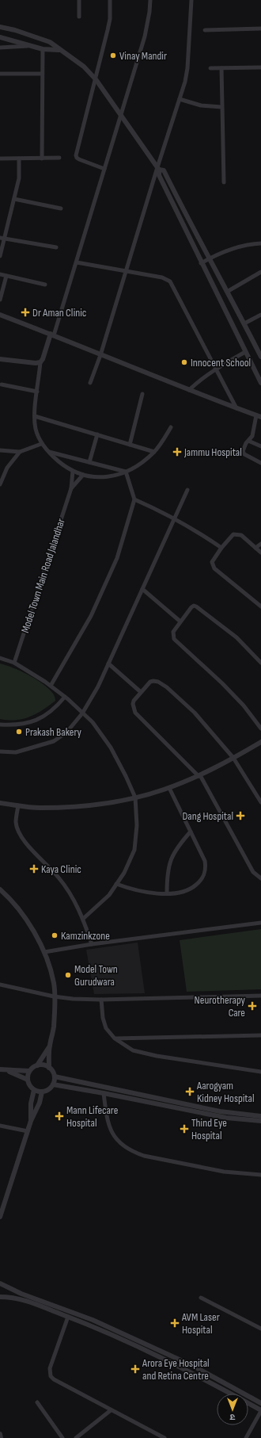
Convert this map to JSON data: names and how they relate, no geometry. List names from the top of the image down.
{
  "streets": {
    "street": ["Model Town Main Road Jalandhar"]
  },
  "places": {
    "other": [
      "Vinay Mandir",
      "Innocent School",
      "Prakash Bakery",
      "Kamzinkzone",
      "Model Town Gurudwara"
    ],
    "health": [
      "Dr Aman Clinic",
      "Jammu Hospital",
      "Dang Hospital",
      "Kaya Clinic",
      "Neurotherapy Care",
      "Aarogyam Kidney Hospital",
      "Mann Lifecare Hospital",
      "Thind Eye Hospital",
      "AVM Laser Hospital",
      "Arora Eye Hospital and Retina Centre"
    ]
  },
  "north": "bottom"
}
